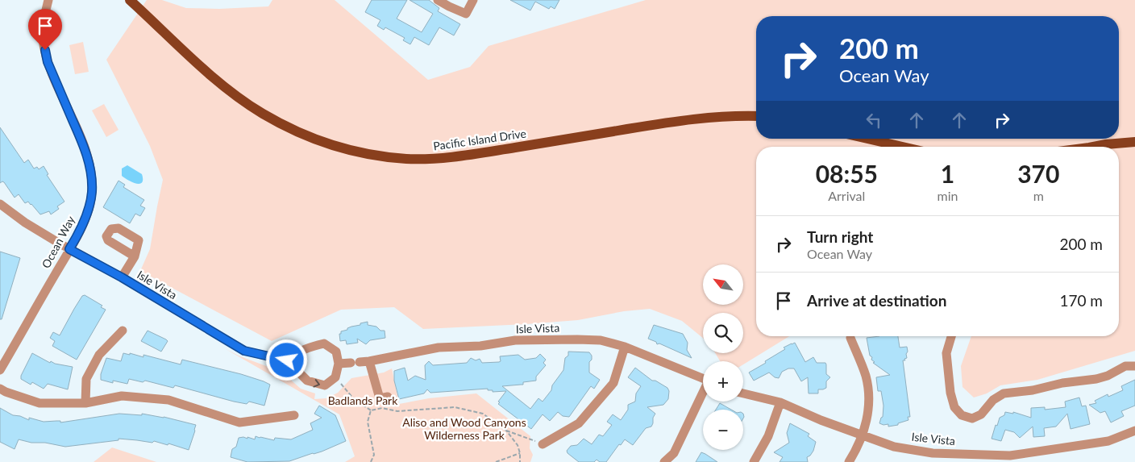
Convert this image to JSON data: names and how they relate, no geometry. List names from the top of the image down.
{
  "streets": {
    "main road": ["Pacific Island Drive"],
    "street": ["Ocean Way", "Isle Vista"]
  },
  "crossings": [
    ["Ocean Way", "Isle Vista"]
  ],
  "parks": ["Badlands Park", "Aliso and Wood Canyons Wilderness Park"],
  "north": "top left",
  "page": {
    "turn": ["200 m", "Ocean Way"],
    "eta": [
      "08:55",
      "Arrival",
      "1",
      "min",
      "370",
      "m"
    ],
    "list": [
      {
        "name": "Turn right",
        "note": "Ocean Way",
        "value": "200 m"
      },
      {
        "name": "Arrive at destination",
        "value": "170 m"
      }
    ],
    "map_buttons": ["+", "−"]
  }
}
